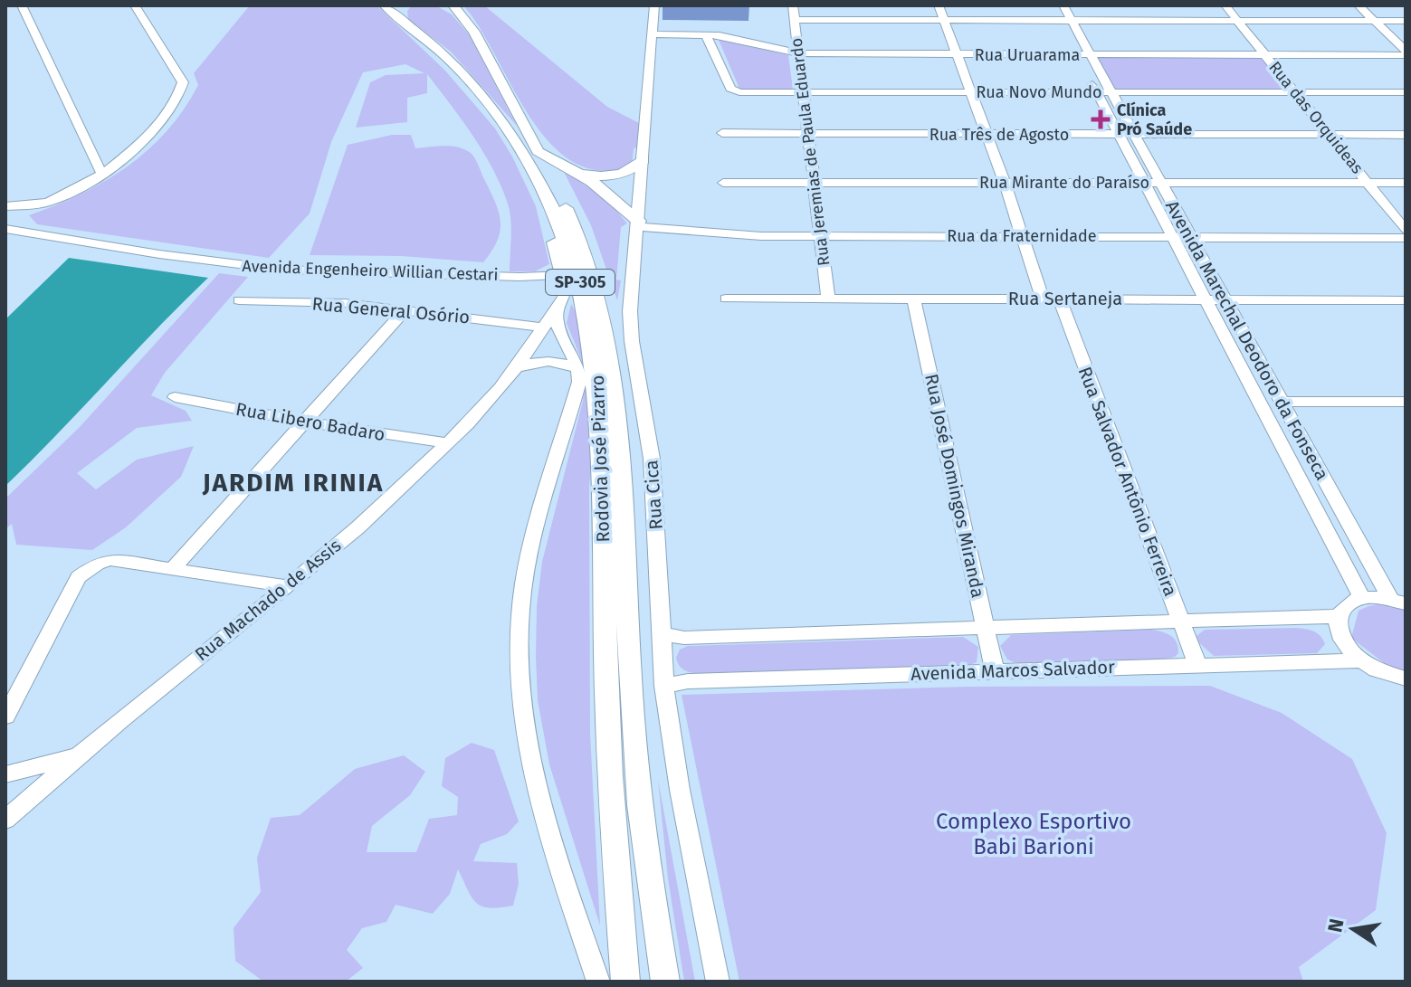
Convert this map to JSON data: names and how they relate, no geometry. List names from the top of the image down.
{
  "streets": {
    "main road": ["SP-305", "Rodovia José Pizarro"],
    "street": [
      "Rua Uruarama",
      "Rua Novo Mundo",
      "Rua das Orquideas",
      "Rua Três de Agosto",
      "Rua Jeremias de Paula Eduardo",
      "Rua Mirante do Paraíso",
      "Rua da Fraternidade",
      "Avenida Engenheiro Willian Cestari",
      "Rua Sertaneja",
      "Rua General Osório",
      "Avenida Marechal Deodoro da Fonseca",
      "Rua Libero Badaro",
      "Rua Salvador Antônio Ferreira",
      "Rua José Domingos Miranda",
      "Rua Cica",
      "Rua Machado de Assis",
      "Avenida Marcos Salvador"
    ]
  },
  "crossings": [
    ["Rua Uruarama", "Rua Novo Mundo"],
    ["Rua Uruarama", "Rua das Orquideas"],
    ["Rua Uruarama", "Rua Jeremias de Paula Eduardo"],
    ["Rua Uruarama", "Avenida Marechal Deodoro da Fonseca"],
    ["Rua Uruarama", "Rua Salvador Antônio Ferreira"],
    ["Rua Uruarama", "Rua Cica"],
    ["Rua Novo Mundo", "Rua das Orquideas"],
    ["Rua Novo Mundo", "Rua Jeremias de Paula Eduardo"],
    ["Rua Novo Mundo", "Avenida Marechal Deodoro da Fonseca"],
    ["Rua Novo Mundo", "Rua Salvador Antônio Ferreira"],
    ["Rua das Orquideas", "Rua Três de Agosto"],
    ["Rua das Orquideas", "Rua Mirante do Paraíso"],
    ["Rua Três de Agosto", "Rua Jeremias de Paula Eduardo"],
    ["Rua Três de Agosto", "Avenida Marechal Deodoro da Fonseca"],
    ["Rua Três de Agosto", "Rua Salvador Antônio Ferreira"],
    ["Rua Jeremias de Paula Eduardo", "Rua Mirante do Paraíso"],
    ["Rua Jeremias de Paula Eduardo", "Rua da Fraternidade"],
    ["Rua Jeremias de Paula Eduardo", "Rua Sertaneja"],
    ["Rua Mirante do Paraíso", "Avenida Marechal Deodoro da Fonseca"],
    ["Rua Mirante do Paraíso", "Rua Salvador Antônio Ferreira"],
    ["Rua da Fraternidade", "Avenida Marechal Deodoro da Fonseca"],
    ["Rua da Fraternidade", "Rua Salvador Antônio Ferreira"],
    ["Rua da Fraternidade", "Rua Cica"],
    ["Rua Sertaneja", "Avenida Marechal Deodoro da Fonseca"],
    ["Rua Sertaneja", "Rua Salvador Antônio Ferreira"],
    ["Rua Sertaneja", "Rua José Domingos Miranda"],
    ["Rua General Osório", "Rua Machado de Assis"],
    ["Rua Libero Badaro", "Rua Machado de Assis"],
    ["Rua Salvador Antônio Ferreira", "Avenida Marcos Salvador"],
    ["Rua José Domingos Miranda", "Avenida Marcos Salvador"],
    ["Rua Cica", "Avenida Marcos Salvador"]
  ],
  "districts": ["JARDIM IRINIA"],
  "parks": ["Complexo Esportivo Babi Barioni"],
  "places": {
    "health": ["Clínica Pró Saúde"]
  },
  "north": "left"
}
